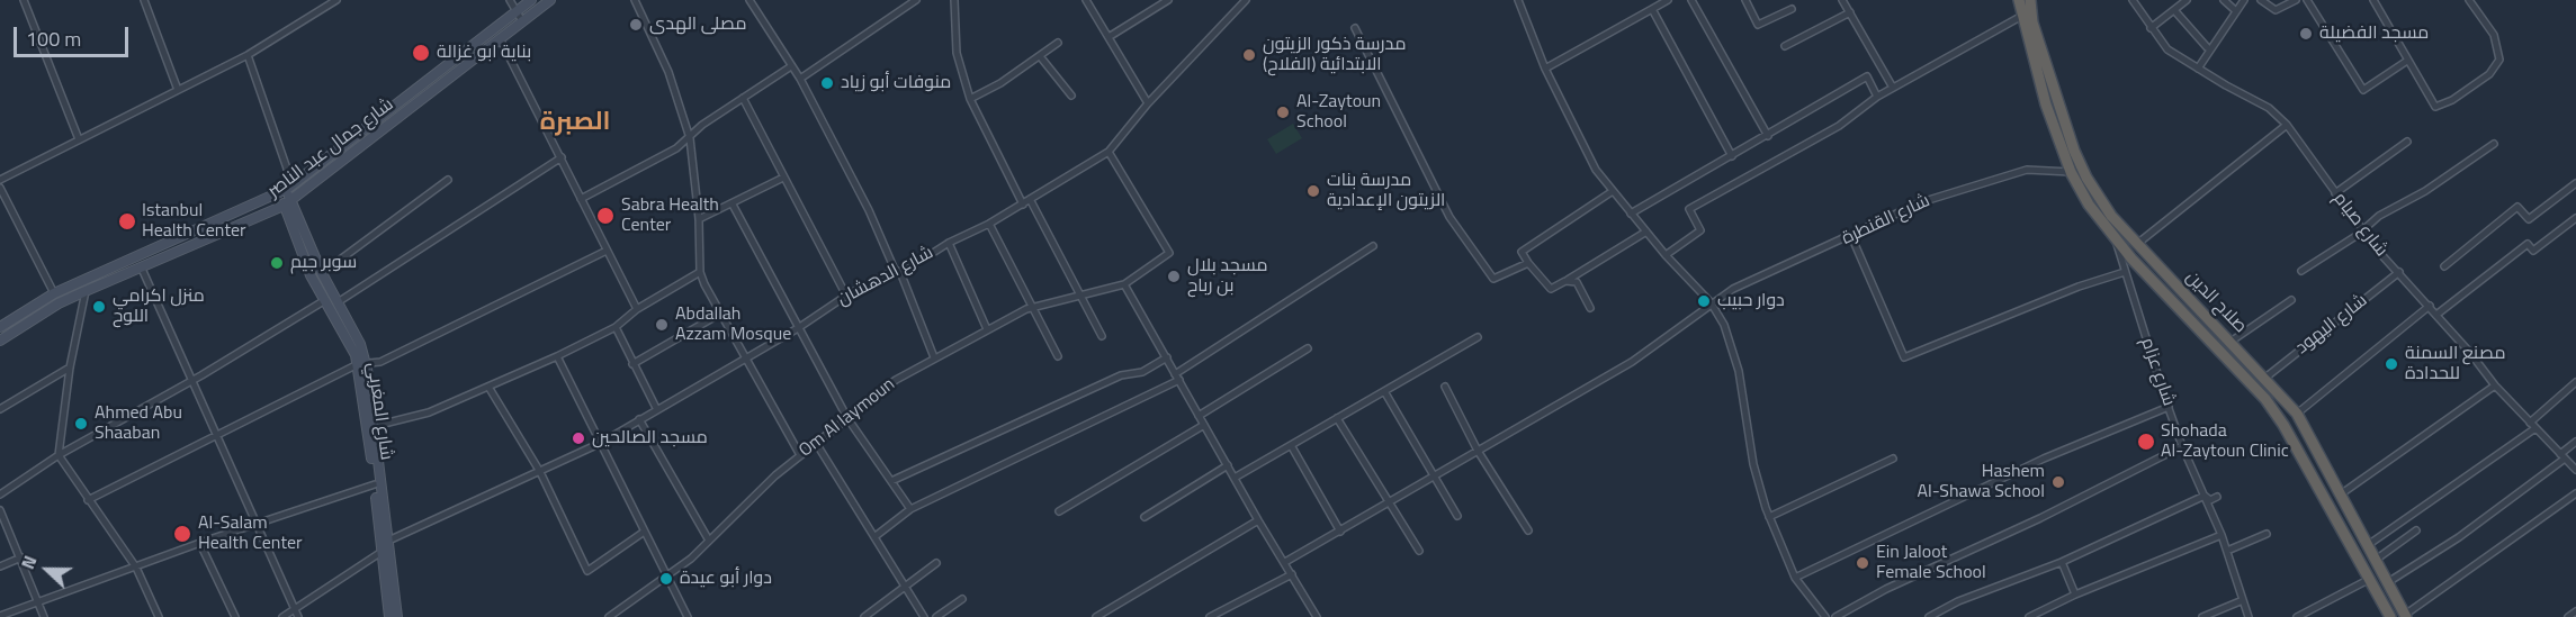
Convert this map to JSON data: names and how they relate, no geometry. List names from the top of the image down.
{
  "streets": {
    "highway": ["صلاح الدين"],
    "main road": ["شارع جمال عبد الناصر", "شارع المغربي"],
    "street": [
      "شارع القنطرة",
      "شارع صيام",
      "شارع الدهشان",
      "شارع اليهود",
      "شارع عزام",
      "Om Al laymoun"
    ]
  },
  "crossings": [
    ["شارع جمال عبد الناصر", "شارع المغربي"],
    ["شارع القنطرة", "صلاح الدين"],
    ["شارع صيام", "شارع اليهود"],
    ["شارع الدهشان", "شارع المغربي"],
    ["شارع الدهشان", "Om Al laymoun"],
    ["صلاح الدين", "شارع اليهود"],
    ["صلاح الدين", "شارع عزام"]
  ],
  "districts": ["الصبرة"],
  "places": [
    "مصلى الهدى",
    "مسجد الفضيلة",
    "بناية ابو غزالة",
    "مدرسة ذكور الزيتون الابتدائية (الفلاح)",
    "منوفات أبو زياد",
    "Al-Zaytoun School",
    "مدرسة بنات الزيتون الإعدادية",
    "Sabra Health Center",
    "Istanbul Health Center",
    "سوبر جيم",
    "مسجد بلال بن رباح",
    "دوار حبيب",
    "منزل اكرامي اللوح",
    "Abdallah Azzam Mosque",
    "مصنع السمنة للحدادة",
    "Ahmed Abu Shaaban",
    "مسجد الصالحين",
    "Shohada Al-Zaytoun Clinic",
    "Hashem Al-Shawa School",
    "Al-Salam Health Center",
    "Ein Jaloot Female School",
    "دوار أبو عيدة"
  ],
  "scale_bar": "100 m",
  "north": "left"
}
